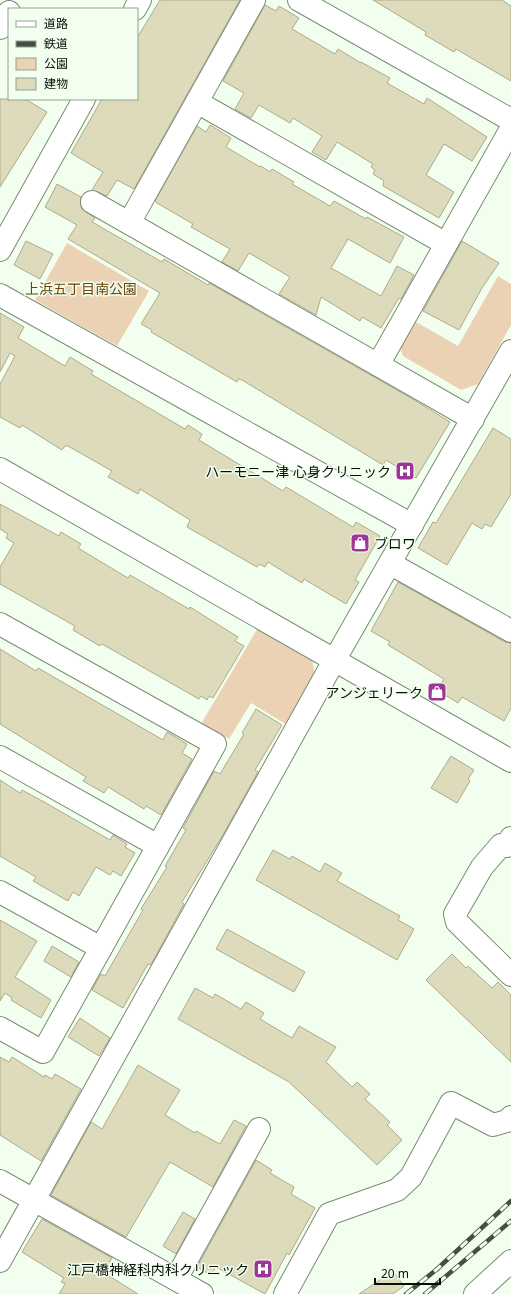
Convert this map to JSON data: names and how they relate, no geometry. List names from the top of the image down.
{
  "parks": ["上浜五丁目南公園"],
  "places": {
    "hospital": ["ハーモニー津 心身クリニック", "江戸橋神経科内科クリニック"],
    "shop": ["ブロワ", "アンジェリーク"]
  },
  "legend": [
    "道路",
    "鉄道",
    "公園",
    "建物"
  ],
  "scale_bar": "20 m"
}
